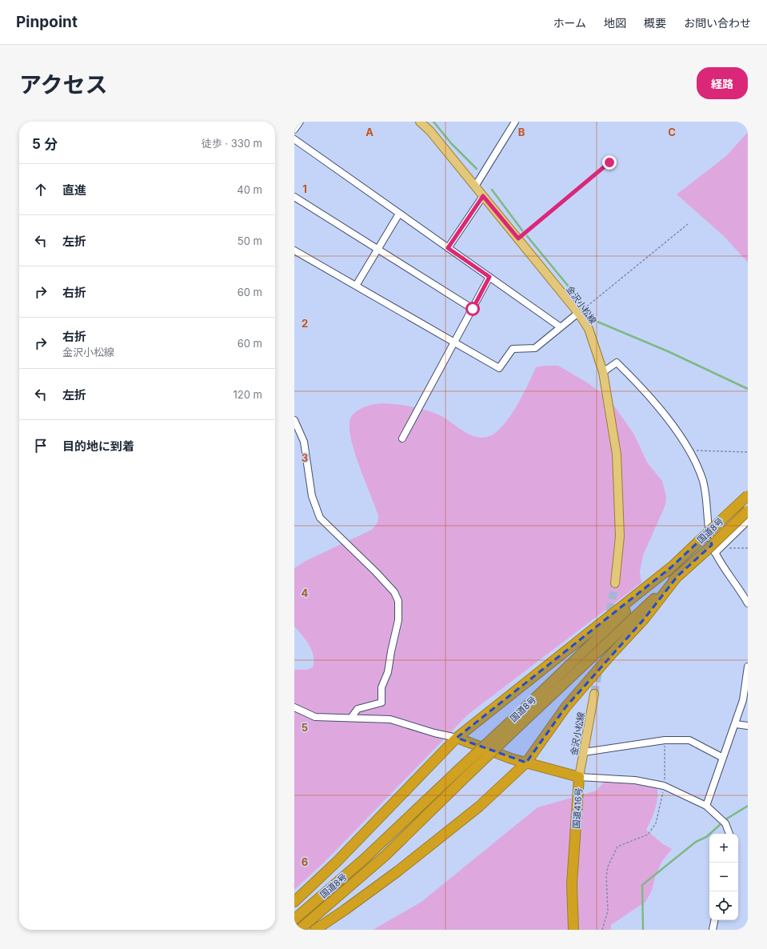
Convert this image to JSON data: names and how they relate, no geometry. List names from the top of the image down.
{
  "streets": {
    "highway": ["国道8号", "国道416号"],
    "main road": ["金沢小松線"]
  },
  "crossings": [
    ["金沢小松線", "国道416号"]
  ],
  "page": {
    "header": "Pinpoint",
    "nav": [
      "ホーム",
      "地図",
      "概要",
      "お問い合わせ"
    ],
    "title": "アクセス",
    "buttons": "経路",
    "heading": ["5 分", "徒歩 · 330 m"],
    "list": [
      ["直進", "40 m"],
      ["左折", "50 m"],
      ["右折", "60 m"],
      ["右折", "金沢小松線", "60 m"],
      ["左折", "120 m"],
      "目的地に到着"
    ],
    "map_buttons": ["+", "−"]
  },
  "grid": {
    "columns": ["A", "B", "C"],
    "rows": [
      "1",
      "2",
      "3",
      "4",
      "5",
      "6"
    ]
  }
}
